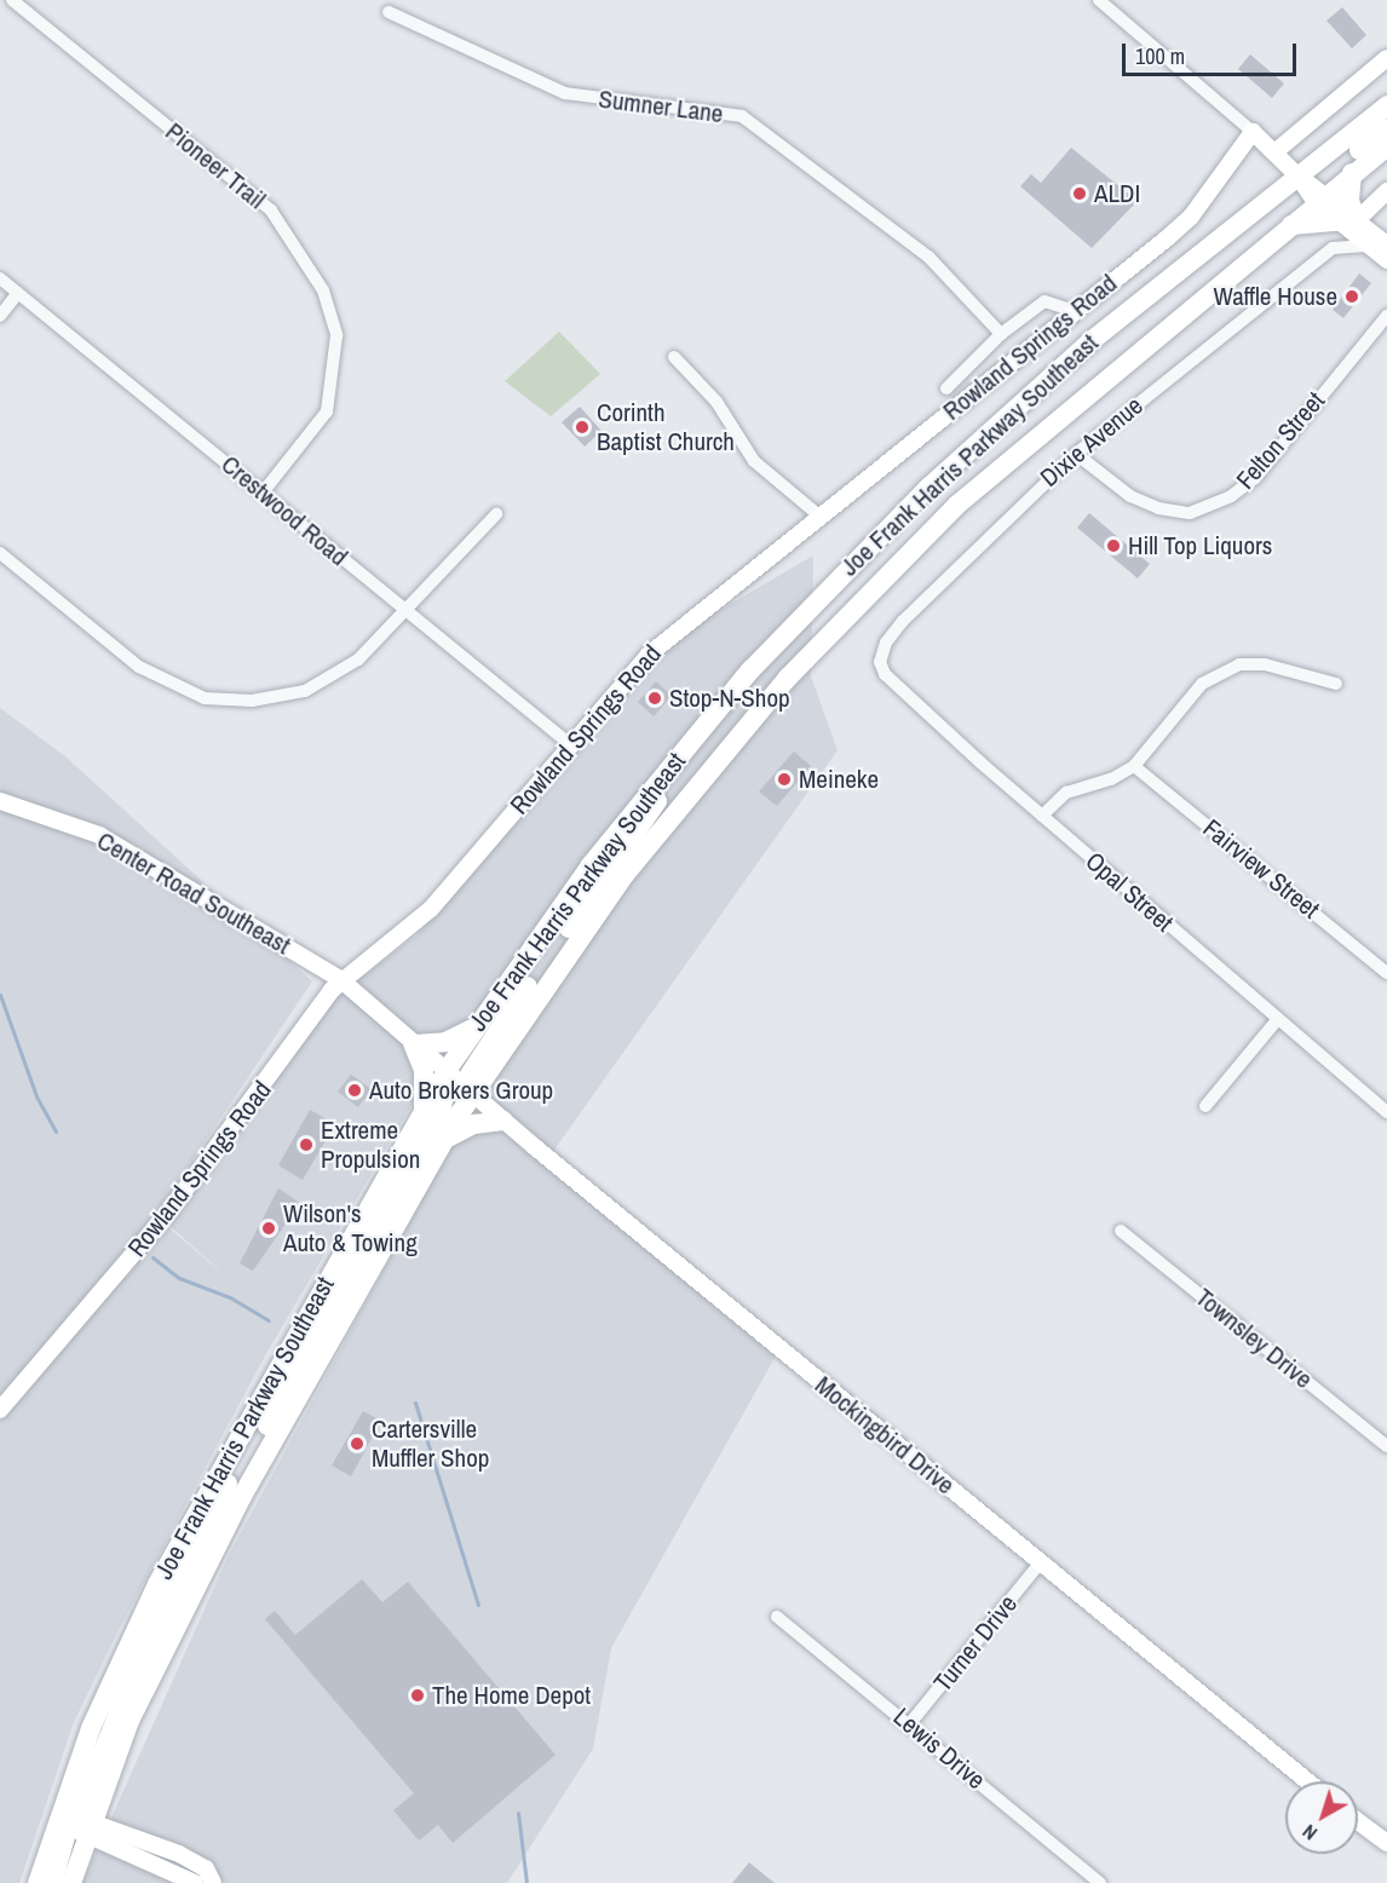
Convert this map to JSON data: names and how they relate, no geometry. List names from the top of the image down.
{
  "streets": {
    "main road": ["Joe Frank Harris Parkway Southeast"],
    "street": [
      "Sumner Lane",
      "Pioneer Trail",
      "Rowland Springs Road",
      "Felton Street",
      "Dixie Avenue",
      "Crestwood Road",
      "Fairview Street",
      "Opal Street",
      "Center Road Southeast",
      "Townsley Drive",
      "Mockingbird Drive",
      "Turner Drive",
      "Lewis Drive"
    ]
  },
  "crossings": [
    ["Pioneer Trail", "Crestwood Road"],
    ["Rowland Springs Road", "Crestwood Road"],
    ["Rowland Springs Road", "Center Road Southeast"],
    ["Felton Street", "Dixie Avenue"],
    ["Dixie Avenue", "Opal Street"],
    ["Joe Frank Harris Parkway Southeast", "Mockingbird Drive"],
    ["Center Road Southeast", "Mockingbird Drive"],
    ["Mockingbird Drive", "Turner Drive"],
    ["Turner Drive", "Lewis Drive"]
  ],
  "places": [
    "ALDI",
    "Waffle House",
    "Corinth Baptist Church",
    "Hill Top Liquors",
    "Stop-N-Shop",
    "Meineke",
    "Auto Brokers Group",
    "Extreme Propulsion",
    "Wilson's Auto & Towing",
    "Cartersville Muffler Shop",
    "The Home Depot"
  ],
  "scale_bar": "100 m",
  "north": "bottom left"
}
